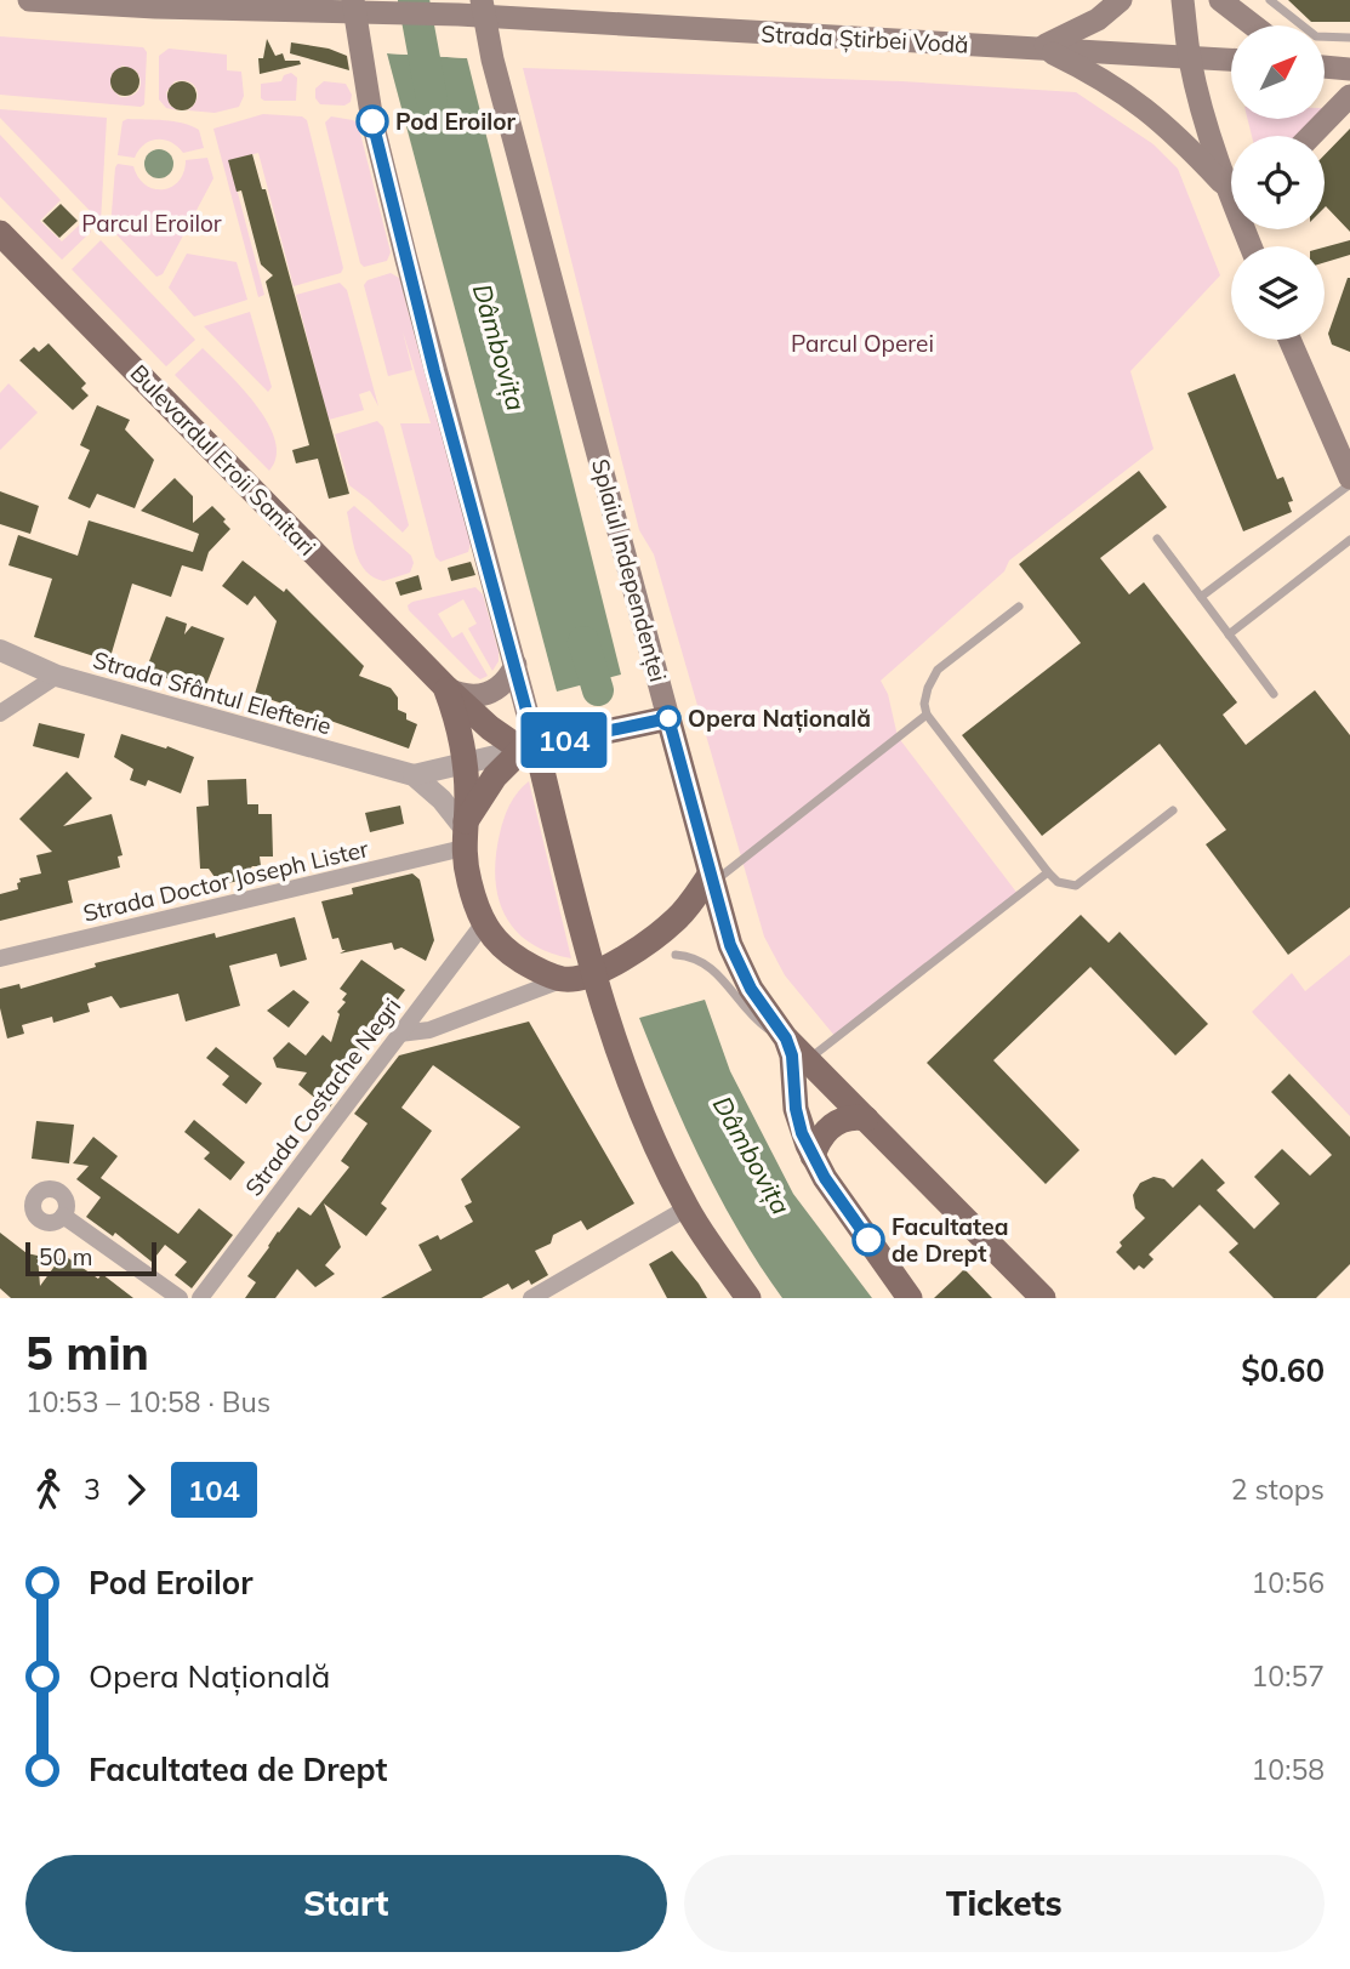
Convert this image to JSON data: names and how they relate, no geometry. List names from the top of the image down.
{
  "streets": {
    "main road": ["Strada Știrbei Vodă", "Bulevardul Eroii Sanitari", "Splaiul Independenței"],
    "street": ["Strada Sfântul Elefterie", "Strada Doctor Joseph Lister", "Strada Costache Negri"]
  },
  "crossings": [
    ["Strada Știrbei Vodă", "Splaiul Independenței"],
    ["Bulevardul Eroii Sanitari", "Strada Sfântul Elefterie"],
    ["Bulevardul Eroii Sanitari", "Strada Doctor Joseph Lister"],
    ["Bulevardul Eroii Sanitari", "Strada Costache Negri"],
    ["Strada Sfântul Elefterie", "Strada Doctor Joseph Lister"]
  ],
  "water": ["Dâmbovița"],
  "parks": ["Parcul Eroilor", "Parcul Operei"],
  "places": ["Pod Eroilor", "Opera Națională", "Facultatea de Drept"],
  "lines": ["bus line 104"],
  "scale_bar": "50 m",
  "north": "top right",
  "page": {
    "on_map": "104",
    "scale": "50 m",
    "heading": ["5 min", "10:53 – 10:58 · Bus", "$0.60"],
    "legs": ["3", "104", "2 stops"],
    "list": [
      {
        "name": "Pod Eroilor",
        "value": "10:56"
      },
      {
        "name": "Opera Națională",
        "value": "10:57"
      },
      {
        "name": "Facultatea de Drept",
        "value": "10:58"
      }
    ],
    "buttons": ["Start", "Tickets"]
  }
}
